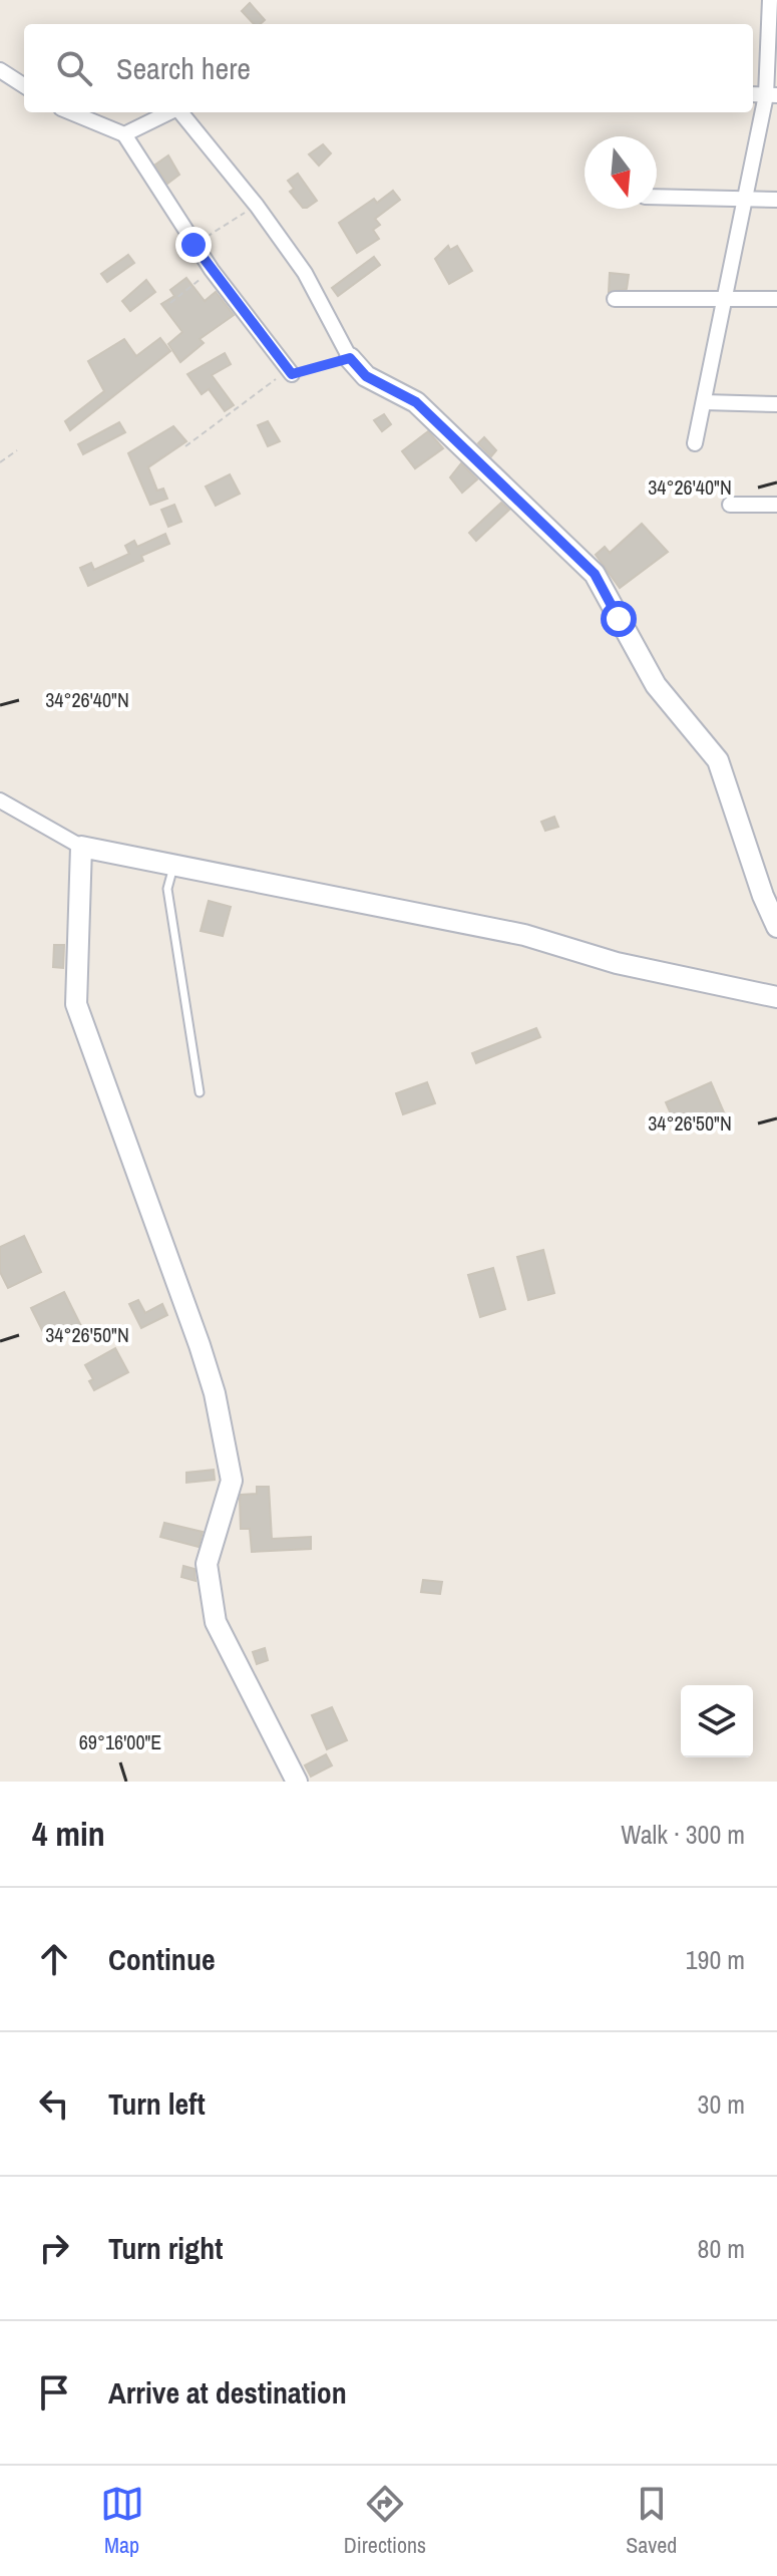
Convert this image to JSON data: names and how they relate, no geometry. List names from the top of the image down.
{
  "north": "bottom",
  "page": {
    "search": "Search here",
    "heading": ["4 min", "Walk · 300 m"],
    "list": [
      ["Continue", "190 m"],
      ["Turn left", "30 m"],
      ["Turn right", "80 m"],
      "Arrive at destination"
    ],
    "nav": ["Map", "Directions", "Saved"]
  },
  "coordinates": ["34°26'40\"N", "34°26'50\"N", "69°16'00\"E"]
}
